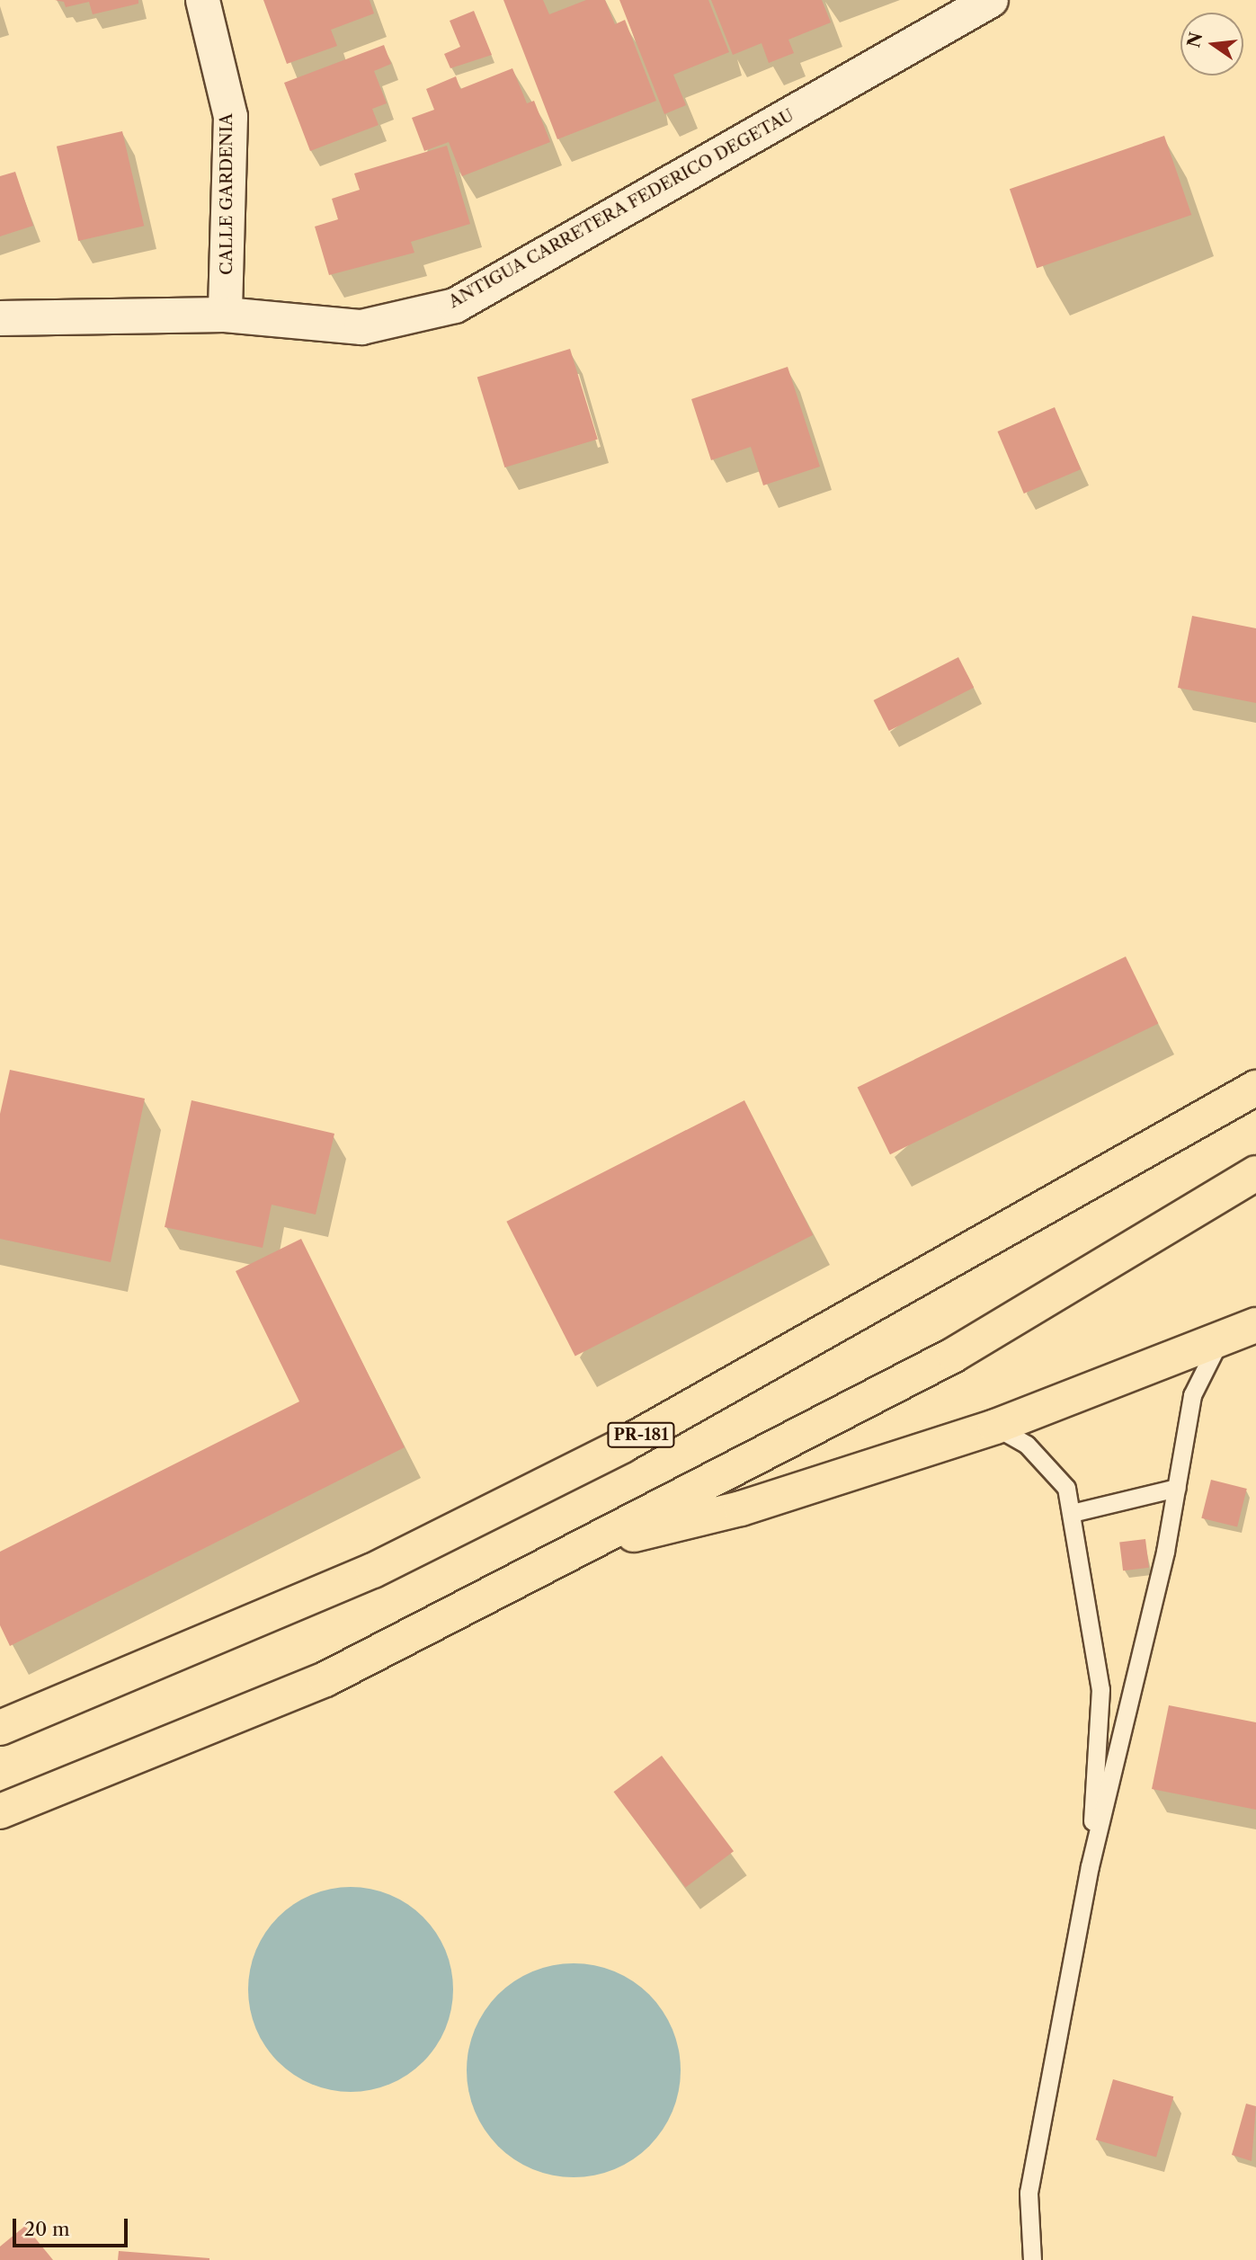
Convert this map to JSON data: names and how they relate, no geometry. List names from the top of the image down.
{
  "streets": {
    "main road": ["PR-181"],
    "street": ["CALLE GARDENIA", "ANTIGUA CARRETERA FEDERICO DEGETAU"]
  },
  "crossings": [
    ["CALLE GARDENIA", "ANTIGUA CARRETERA FEDERICO DEGETAU"]
  ],
  "scale_bar": "20 m",
  "north": "left"
}
